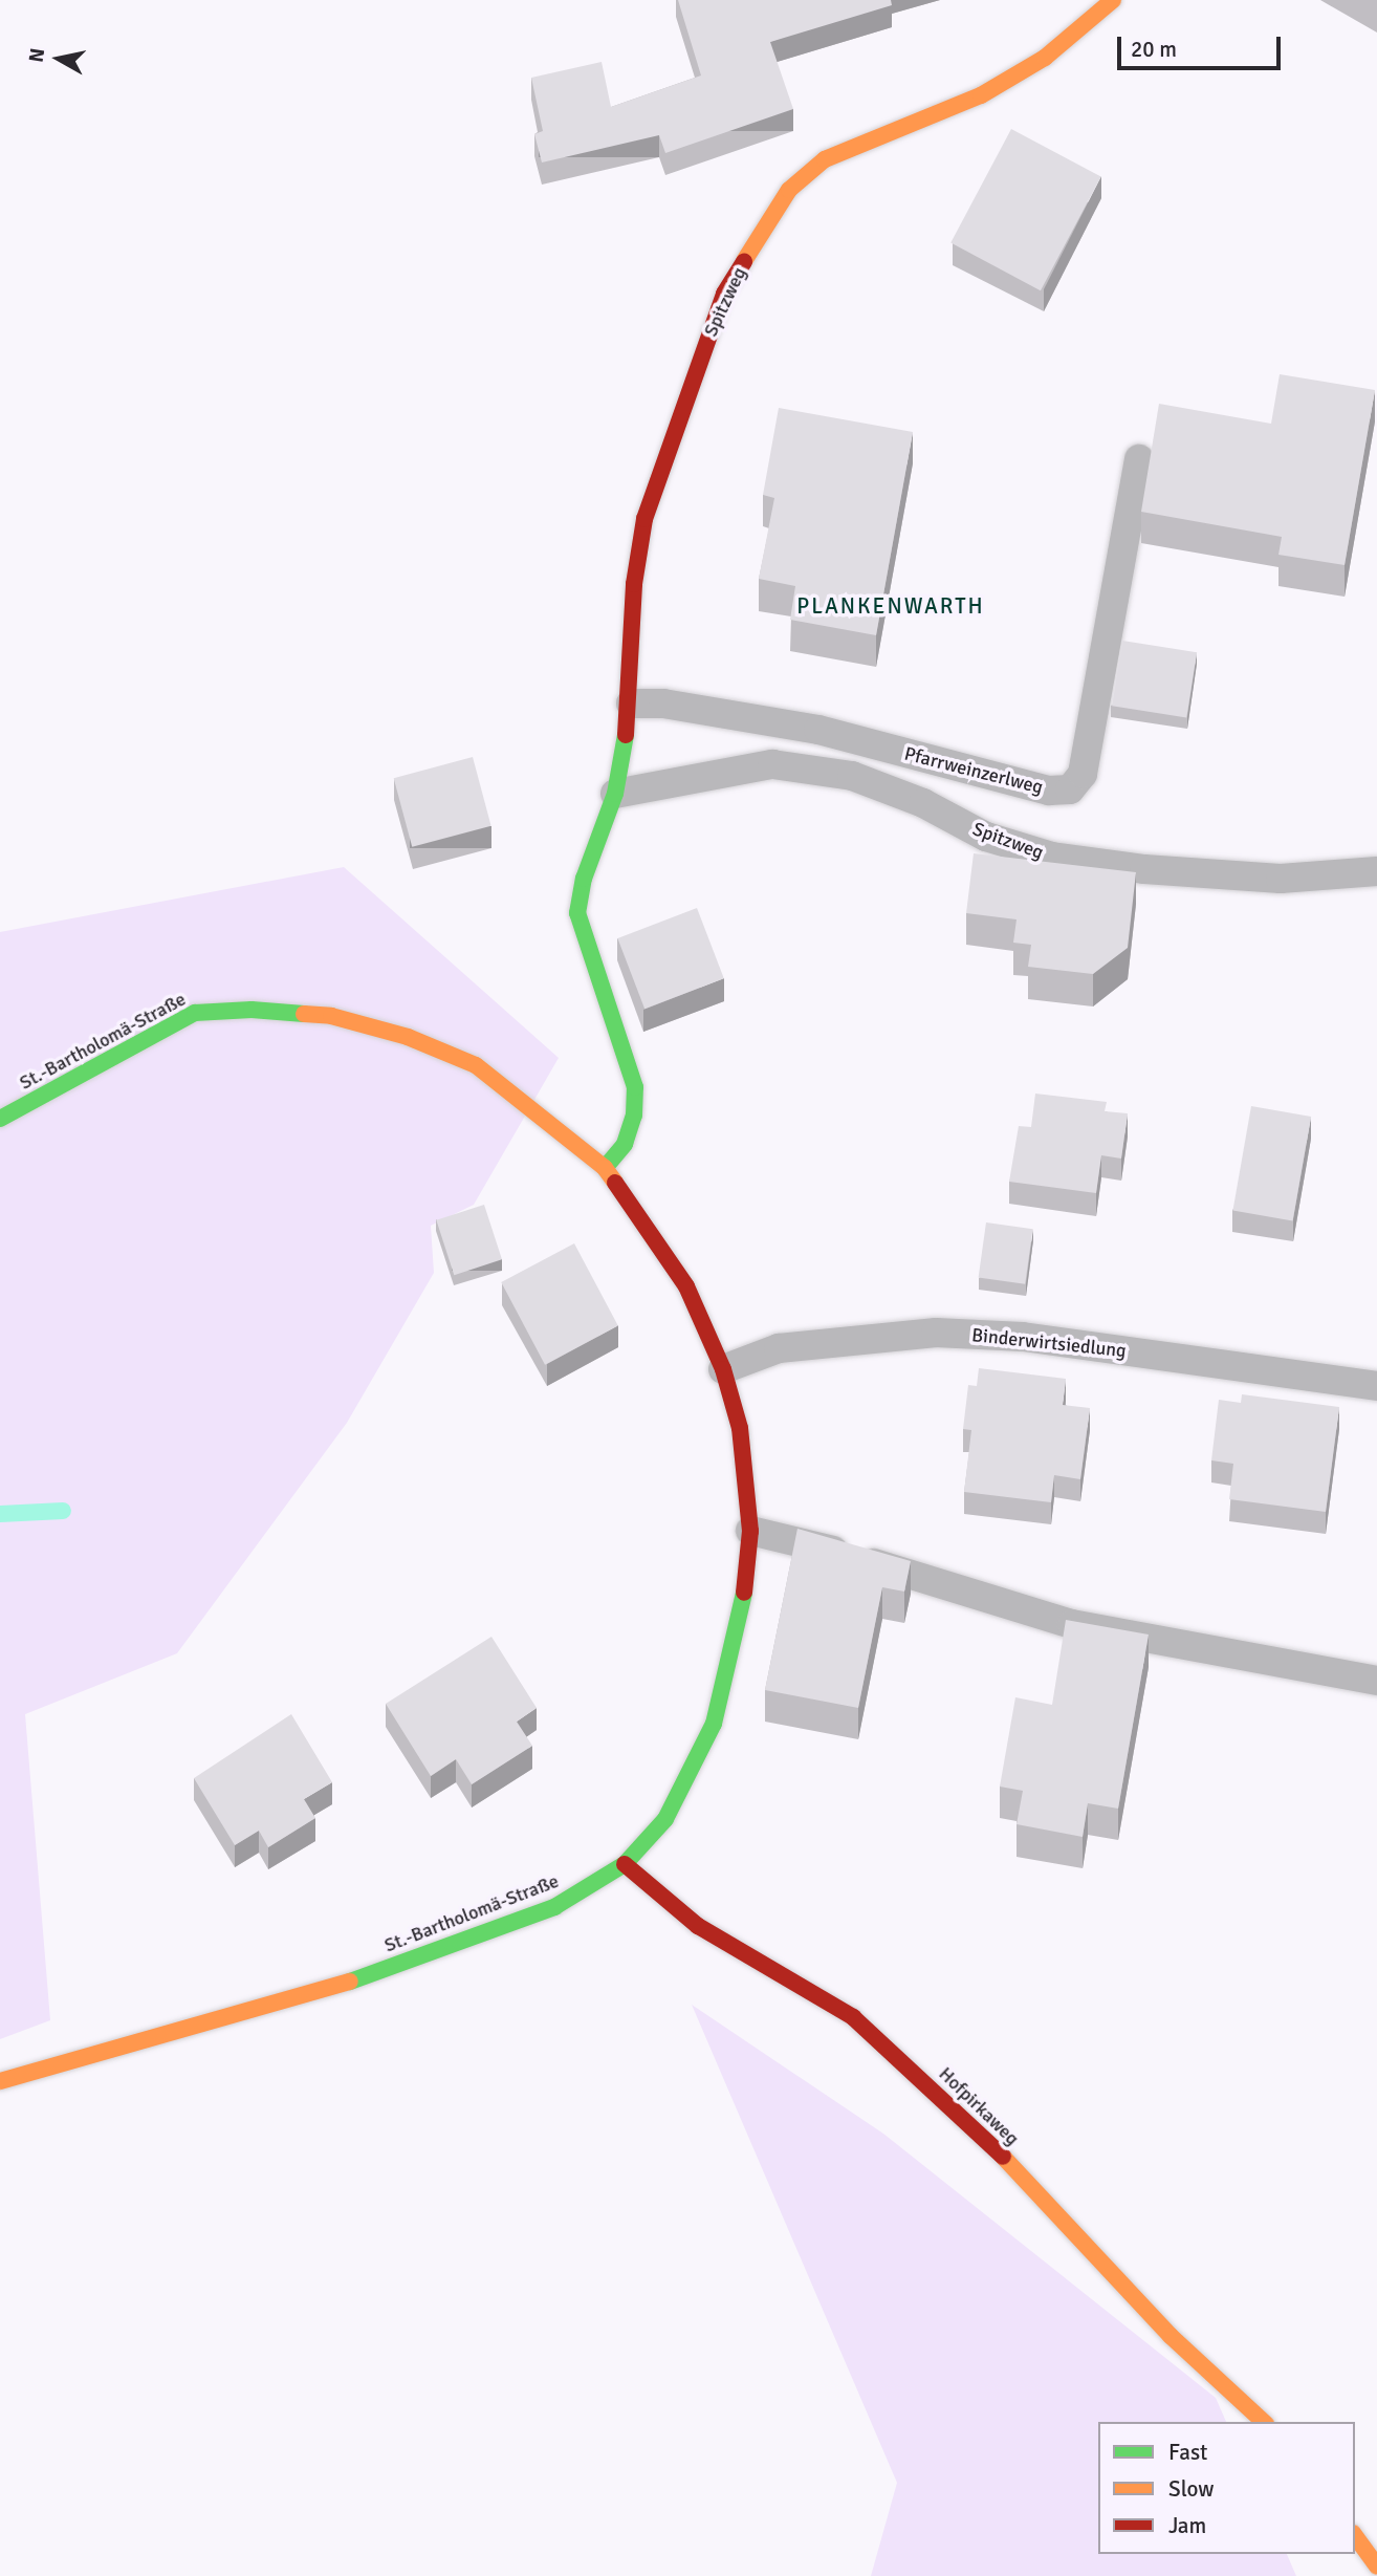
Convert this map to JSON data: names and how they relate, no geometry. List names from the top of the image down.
{
  "streets": {
    "street": ["Spitzweg", "St.-Bartholomä-Straße", "Hofpirkaweg"],
    "lane": ["Pfarrweinzerlweg", "Binderwirtsiedlung"]
  },
  "crossings": [
    ["Spitzweg", "Pfarrweinzerlweg"],
    ["Spitzweg", "St.-Bartholomä-Straße"],
    ["St.-Bartholomä-Straße", "Binderwirtsiedlung"],
    ["St.-Bartholomä-Straße", "Hofpirkaweg"]
  ],
  "districts": ["PLANKENWARTH"],
  "legend": ["Fast", "Slow", "Jam"],
  "scale_bar": "20 m",
  "north": "left"
}
